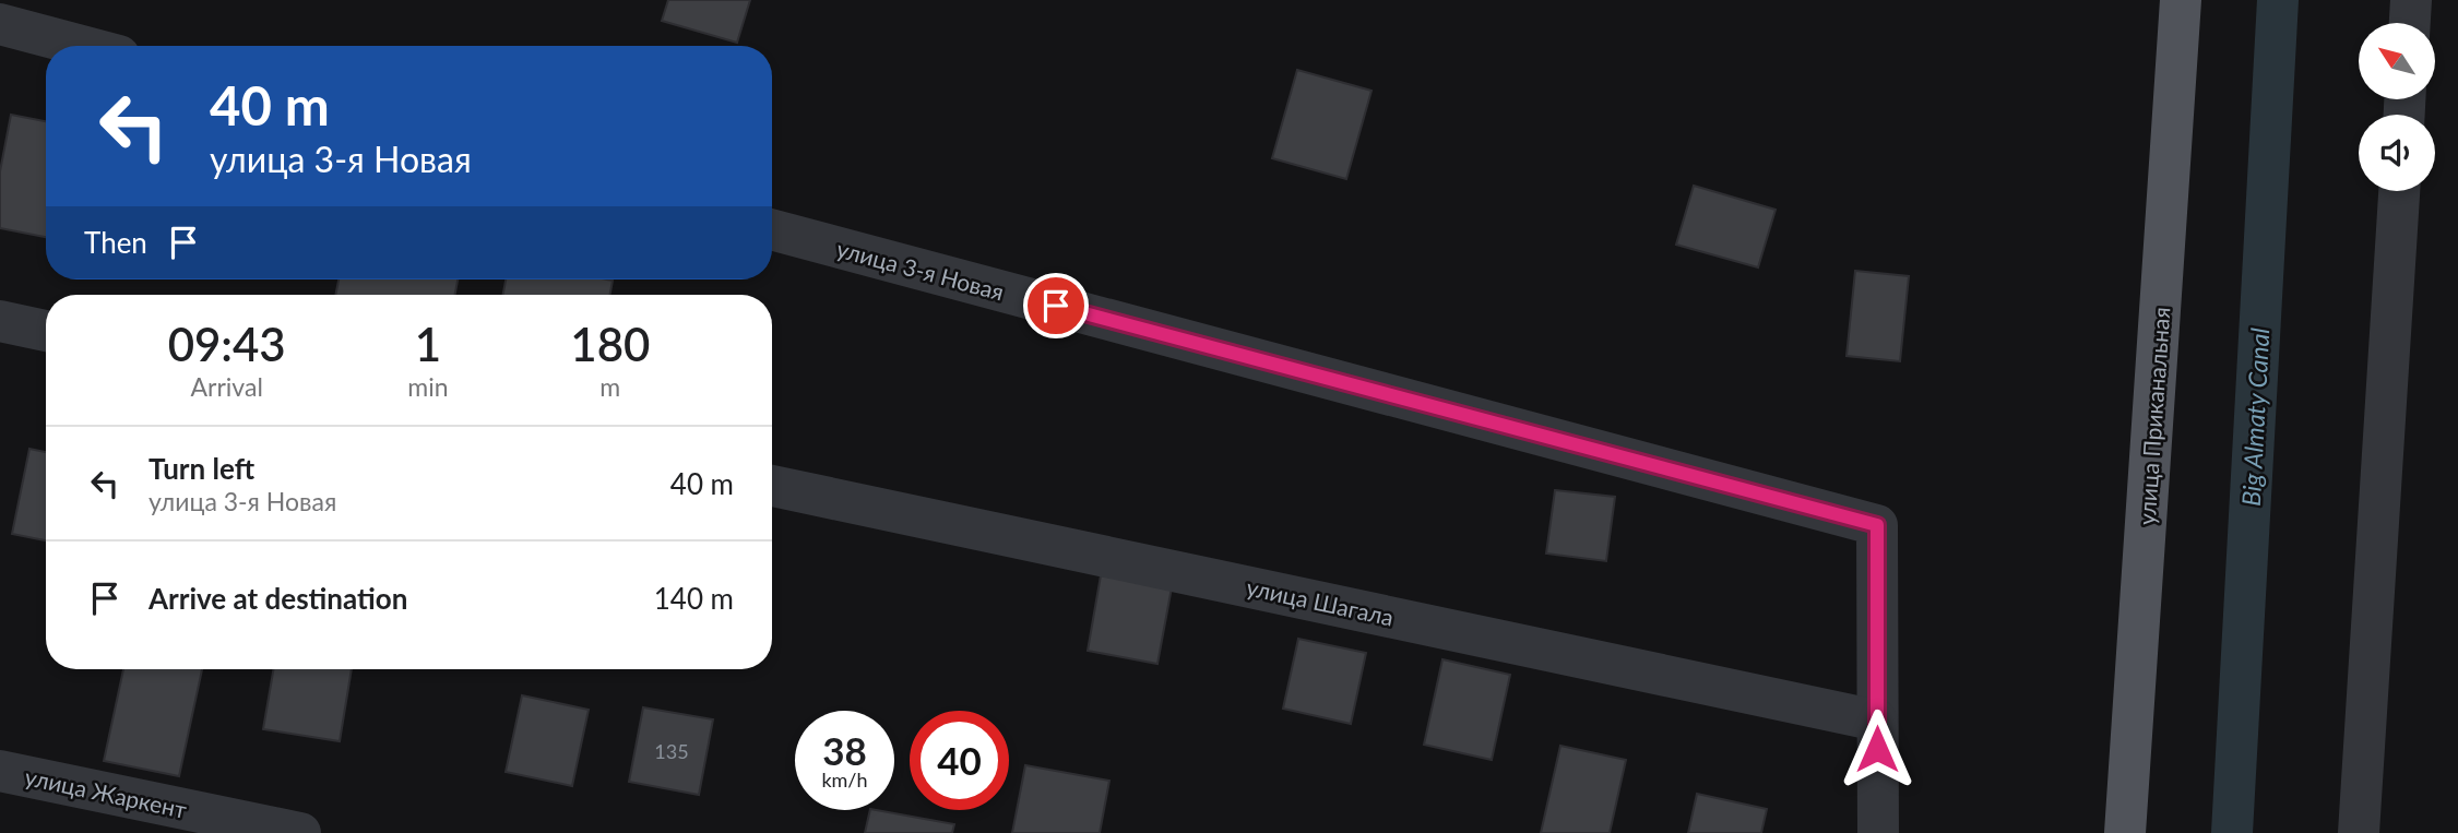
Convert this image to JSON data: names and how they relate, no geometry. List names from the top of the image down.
{
  "streets": {
    "main road": ["улица Приканальная"],
    "street": ["улица 3-я Новая", "улица Шагала", "улица Жаркент"]
  },
  "crossings": [
    ["улица 3-я Новая", "улица Шагала"]
  ],
  "water": ["Big Almaty Canal"],
  "house_numbers": ["135"],
  "north": "top left",
  "page": {
    "turn": ["40 m", "улица 3-я Новая"],
    "then": "Then",
    "eta": [
      "09:43",
      "Arrival",
      "1",
      "min",
      "180",
      "m"
    ],
    "list": [
      {
        "name": "Turn left",
        "note": "улица 3-я Новая",
        "value": "40 m"
      },
      {
        "name": "Arrive at destination",
        "value": "140 m"
      }
    ],
    "speed": "38 km/h",
    "limit": "40"
  }
}
